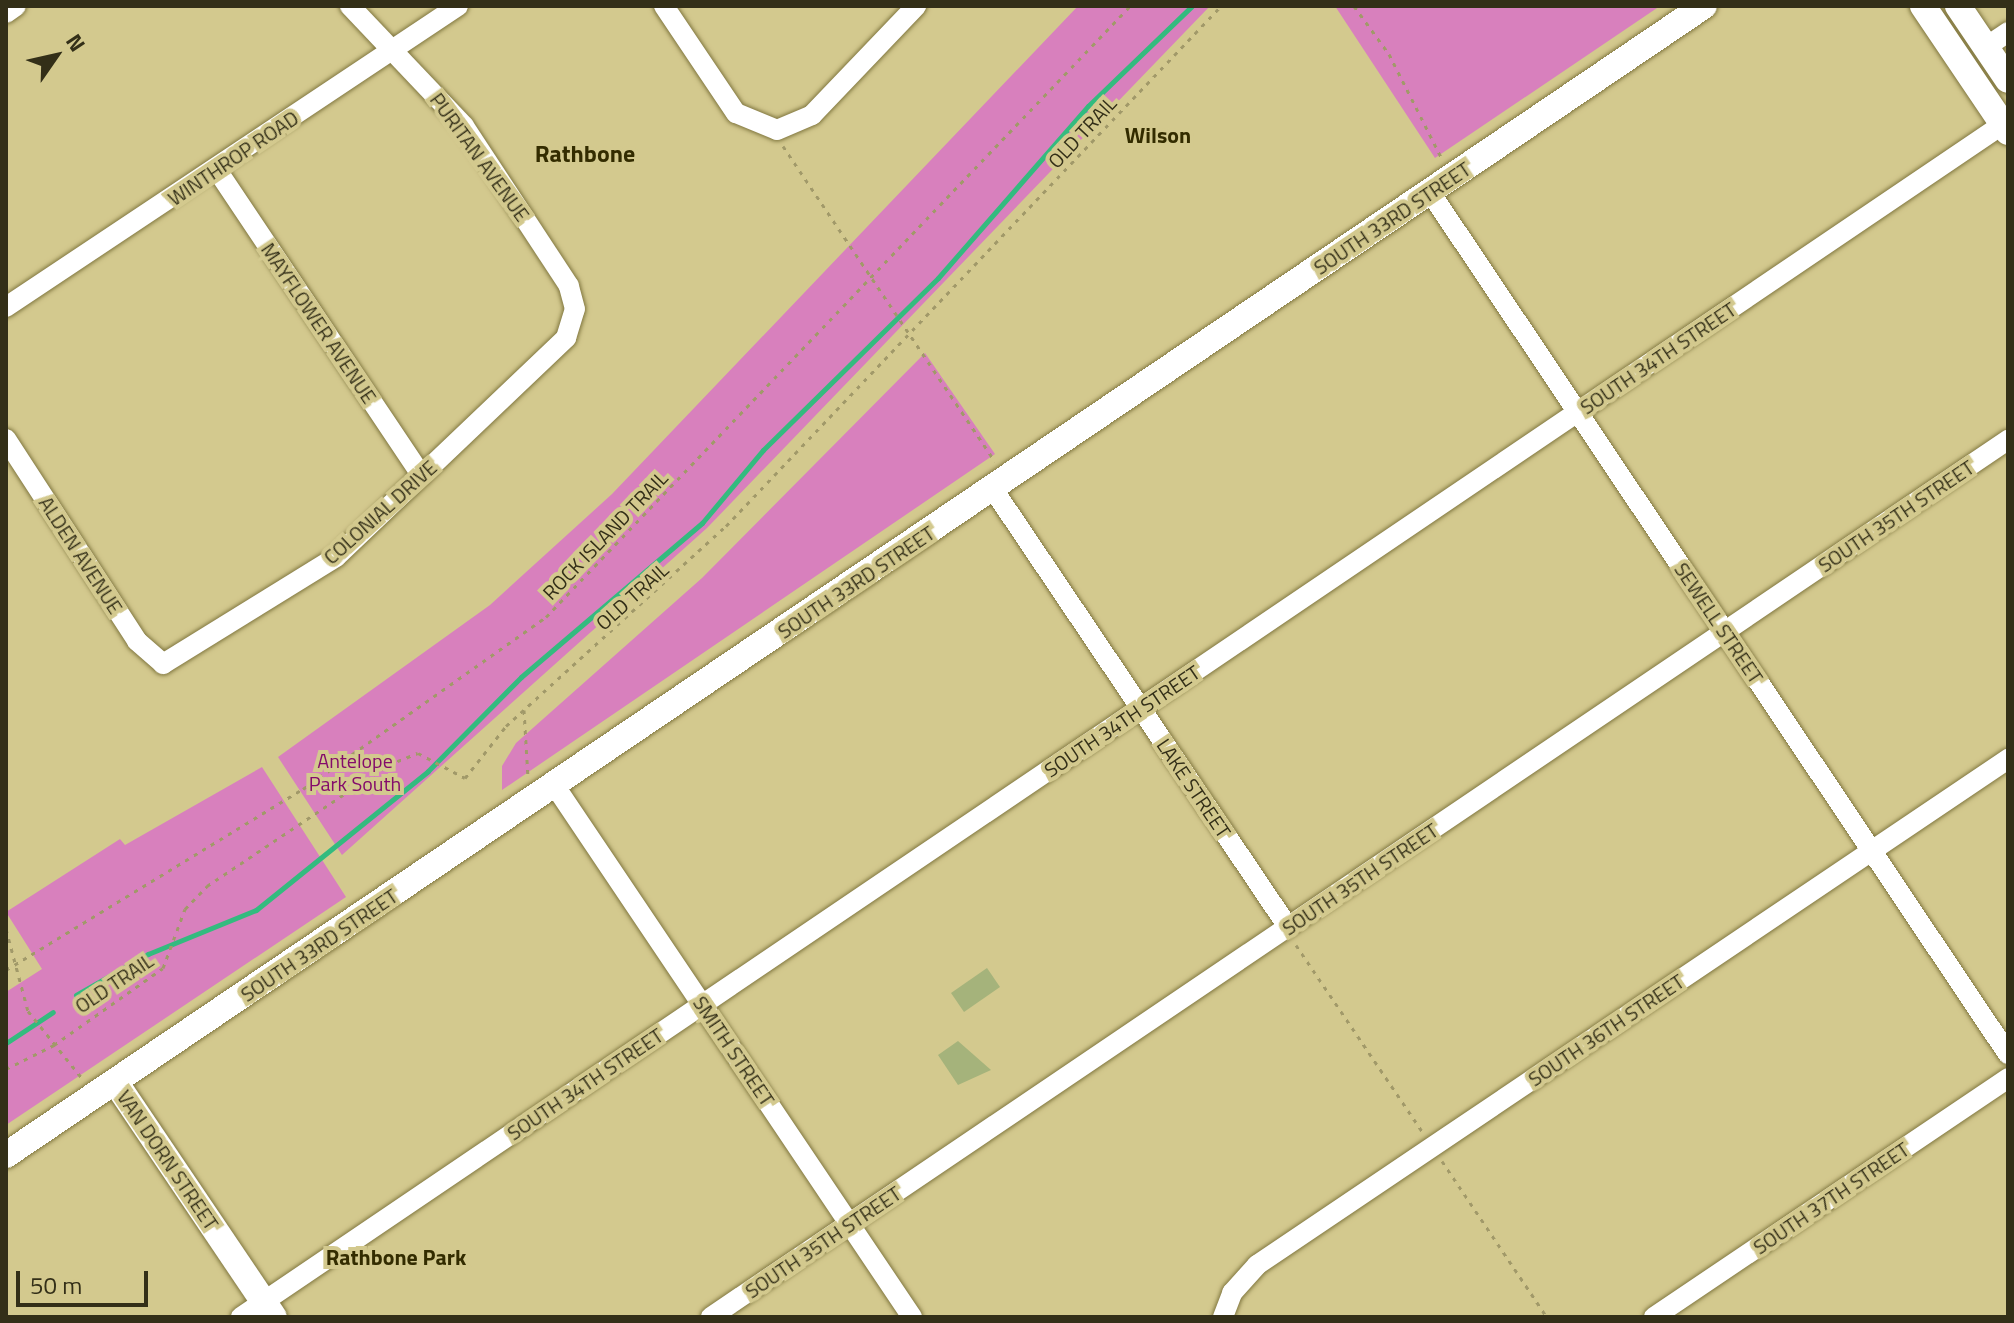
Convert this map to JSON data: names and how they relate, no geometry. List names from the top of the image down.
{
  "streets": {
    "main road": ["SOUTH 33RD STREET", "VAN DORN STREET"],
    "street": [
      "PURITAN AVENUE",
      "WINTHROP ROAD",
      "MAYFLOWER AVENUE",
      "SOUTH 34TH STREET",
      "COLONIAL DRIVE",
      "SOUTH 35TH STREET",
      "ALDEN AVENUE",
      "SEWELL STREET",
      "LAKE STREET",
      "SOUTH 36TH STREET",
      "SMITH STREET",
      "SOUTH 37TH STREET"
    ],
    "path": ["OLD TRAIL", "ROCK ISLAND TRAIL"]
  },
  "crossings": [
    ["PURITAN AVENUE", "WINTHROP ROAD"],
    ["PURITAN AVENUE", "COLONIAL DRIVE"],
    ["WINTHROP ROAD", "MAYFLOWER AVENUE"],
    ["SOUTH 33RD STREET", "SEWELL STREET"],
    ["SOUTH 33RD STREET", "LAKE STREET"],
    ["SOUTH 33RD STREET", "SMITH STREET"],
    ["SOUTH 33RD STREET", "VAN DORN STREET"],
    ["MAYFLOWER AVENUE", "COLONIAL DRIVE"],
    ["SOUTH 34TH STREET", "SEWELL STREET"],
    ["SOUTH 34TH STREET", "LAKE STREET"],
    ["SOUTH 34TH STREET", "SMITH STREET"],
    ["SOUTH 34TH STREET", "VAN DORN STREET"],
    ["COLONIAL DRIVE", "ALDEN AVENUE"],
    ["SOUTH 35TH STREET", "SEWELL STREET"],
    ["SOUTH 35TH STREET", "LAKE STREET"],
    ["SOUTH 35TH STREET", "SMITH STREET"],
    ["SEWELL STREET", "SOUTH 36TH STREET"]
  ],
  "districts": ["Wilson", "Rathbone", "Rathbone Park"],
  "parks": ["Antelope Park South"],
  "scale_bar": "50 m",
  "north": "top right"
}
